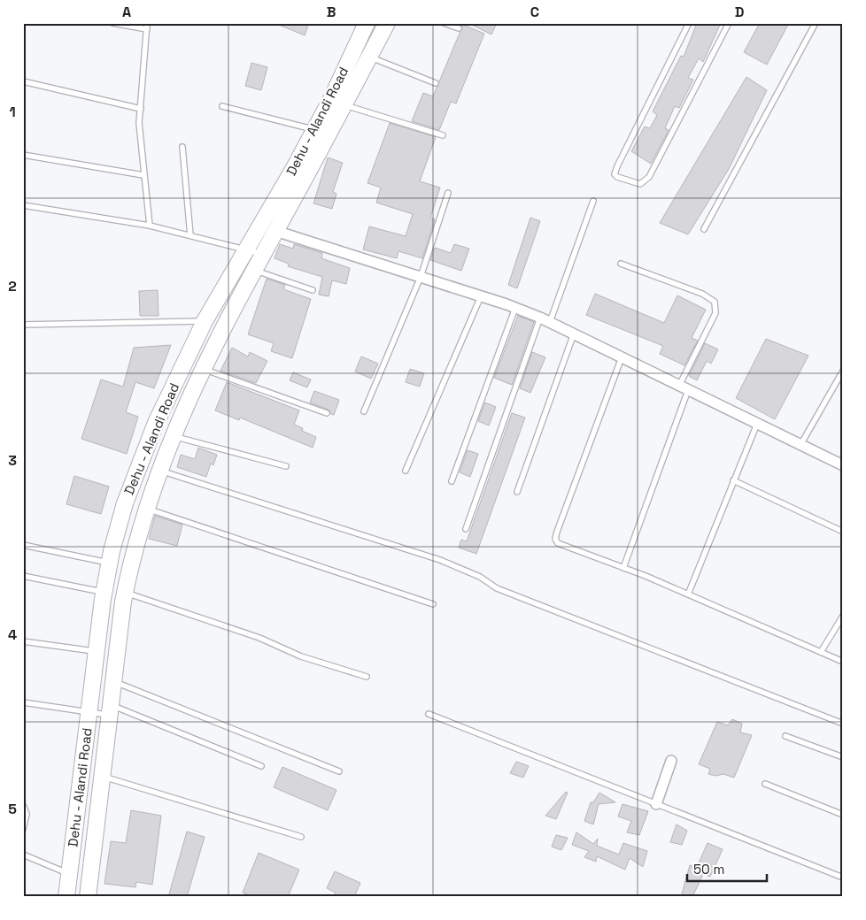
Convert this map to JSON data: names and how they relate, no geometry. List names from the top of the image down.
{
  "streets": {
    "main road": ["Dehu - Alandi Road"]
  },
  "scale_bar": "50 m",
  "grid": {
    "columns": [
      "A",
      "B",
      "C",
      "D"
    ],
    "rows": [
      "1",
      "2",
      "3",
      "4",
      "5"
    ]
  }
}
